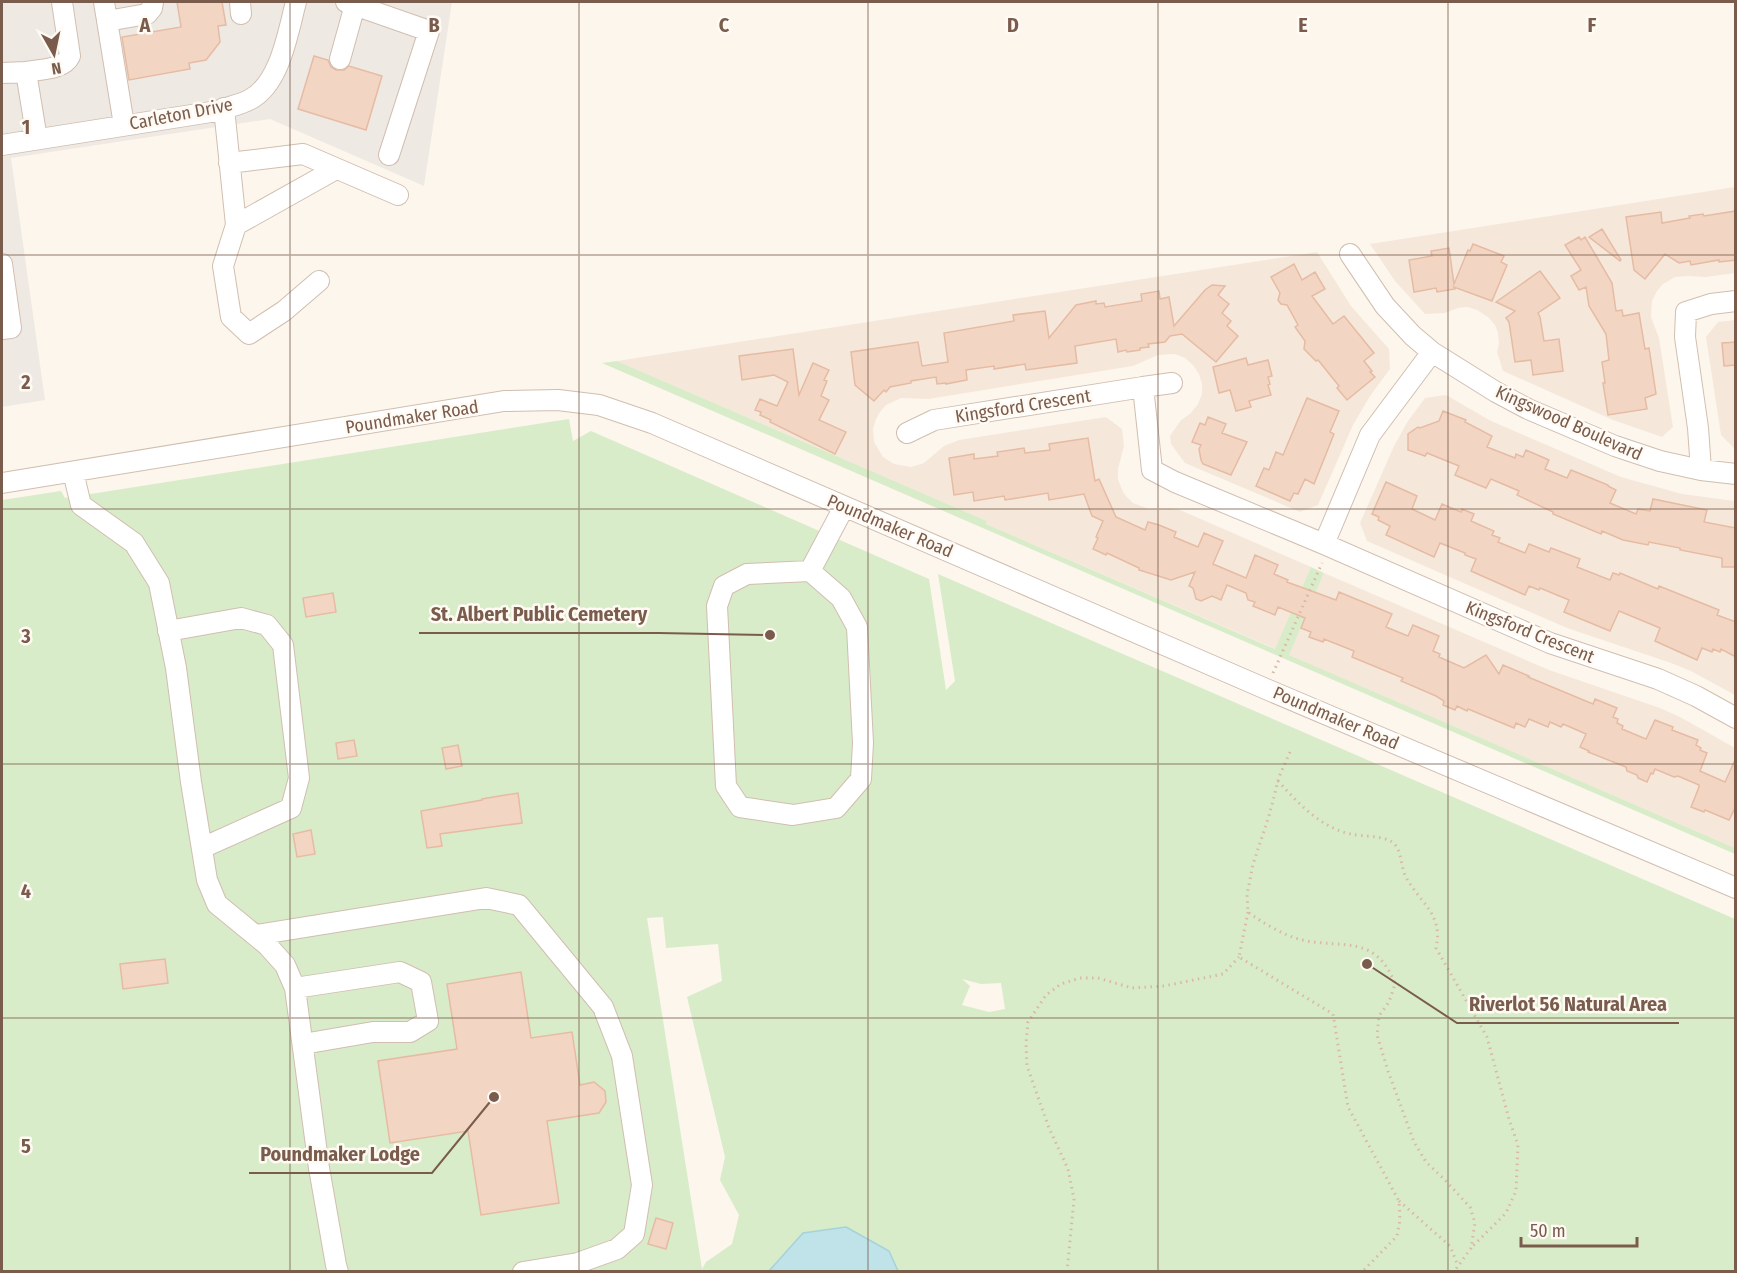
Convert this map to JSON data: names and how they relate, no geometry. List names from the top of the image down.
{
  "streets": {
    "street": [
      "Carleton Drive",
      "Kingsford Crescent",
      "Poundmaker Road",
      "Kingswood Boulevard"
    ]
  },
  "places": ["St. Albert Public Cemetery", "Riverlot 56 Natural Area", "Poundmaker Lodge"],
  "scale_bar": "50 m",
  "north": "bottom",
  "grid": {
    "columns": [
      "A",
      "B",
      "C",
      "D",
      "E",
      "F"
    ],
    "rows": [
      "1",
      "2",
      "3",
      "4",
      "5"
    ]
  }
}
